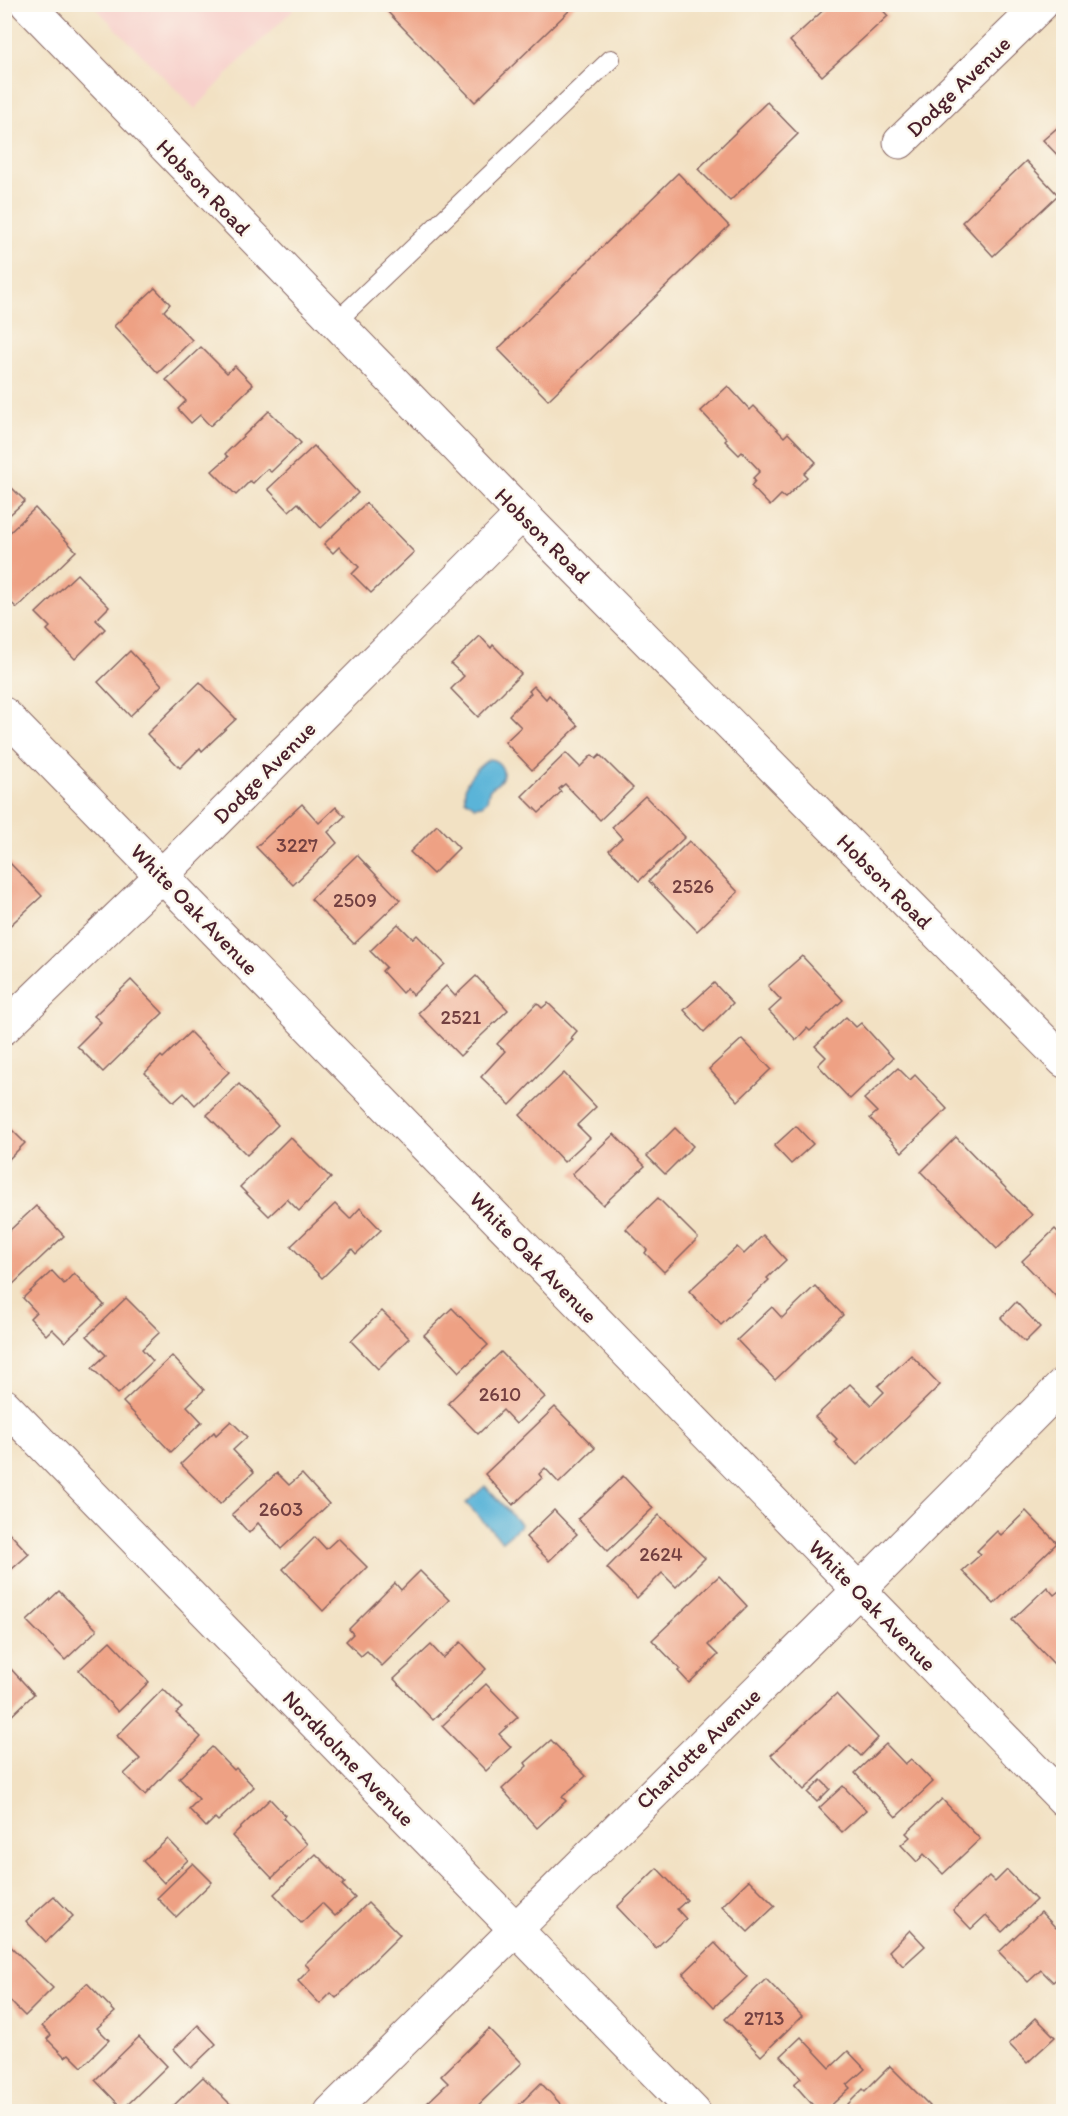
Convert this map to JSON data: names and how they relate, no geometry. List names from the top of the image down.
{
  "streets": {
    "street": [
      "Dodge Avenue",
      "Hobson Road",
      "White Oak Avenue",
      "Charlotte Avenue",
      "Nordholme Avenue"
    ]
  },
  "crossings": [
    ["Dodge Avenue", "Hobson Road"],
    ["Dodge Avenue", "White Oak Avenue"],
    ["White Oak Avenue", "Charlotte Avenue"],
    ["Charlotte Avenue", "Nordholme Avenue"]
  ],
  "house_numbers": [
    "3227",
    "2526",
    "2509",
    "2521",
    "2610",
    "2603",
    "2624",
    "2713"
  ]
}
